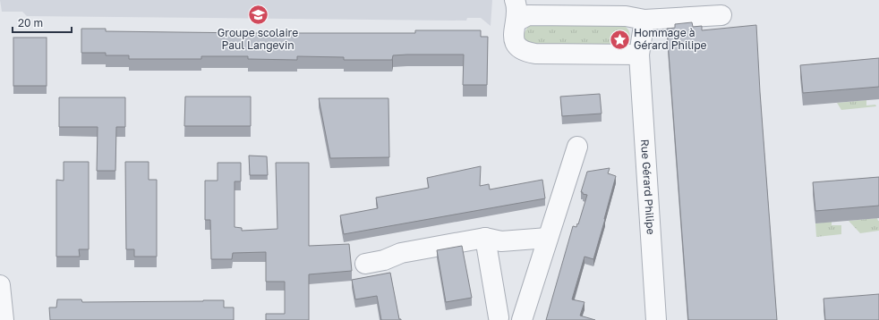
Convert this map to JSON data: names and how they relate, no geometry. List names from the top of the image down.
{
  "streets": {
    "street": ["Rue Gérard Philipe"]
  },
  "places": {
    "school or university": ["Groupe scolaire Paul Langevin"],
    "place": ["Hommage à Gérard Philipe"]
  },
  "scale_bar": "20 m"
}
